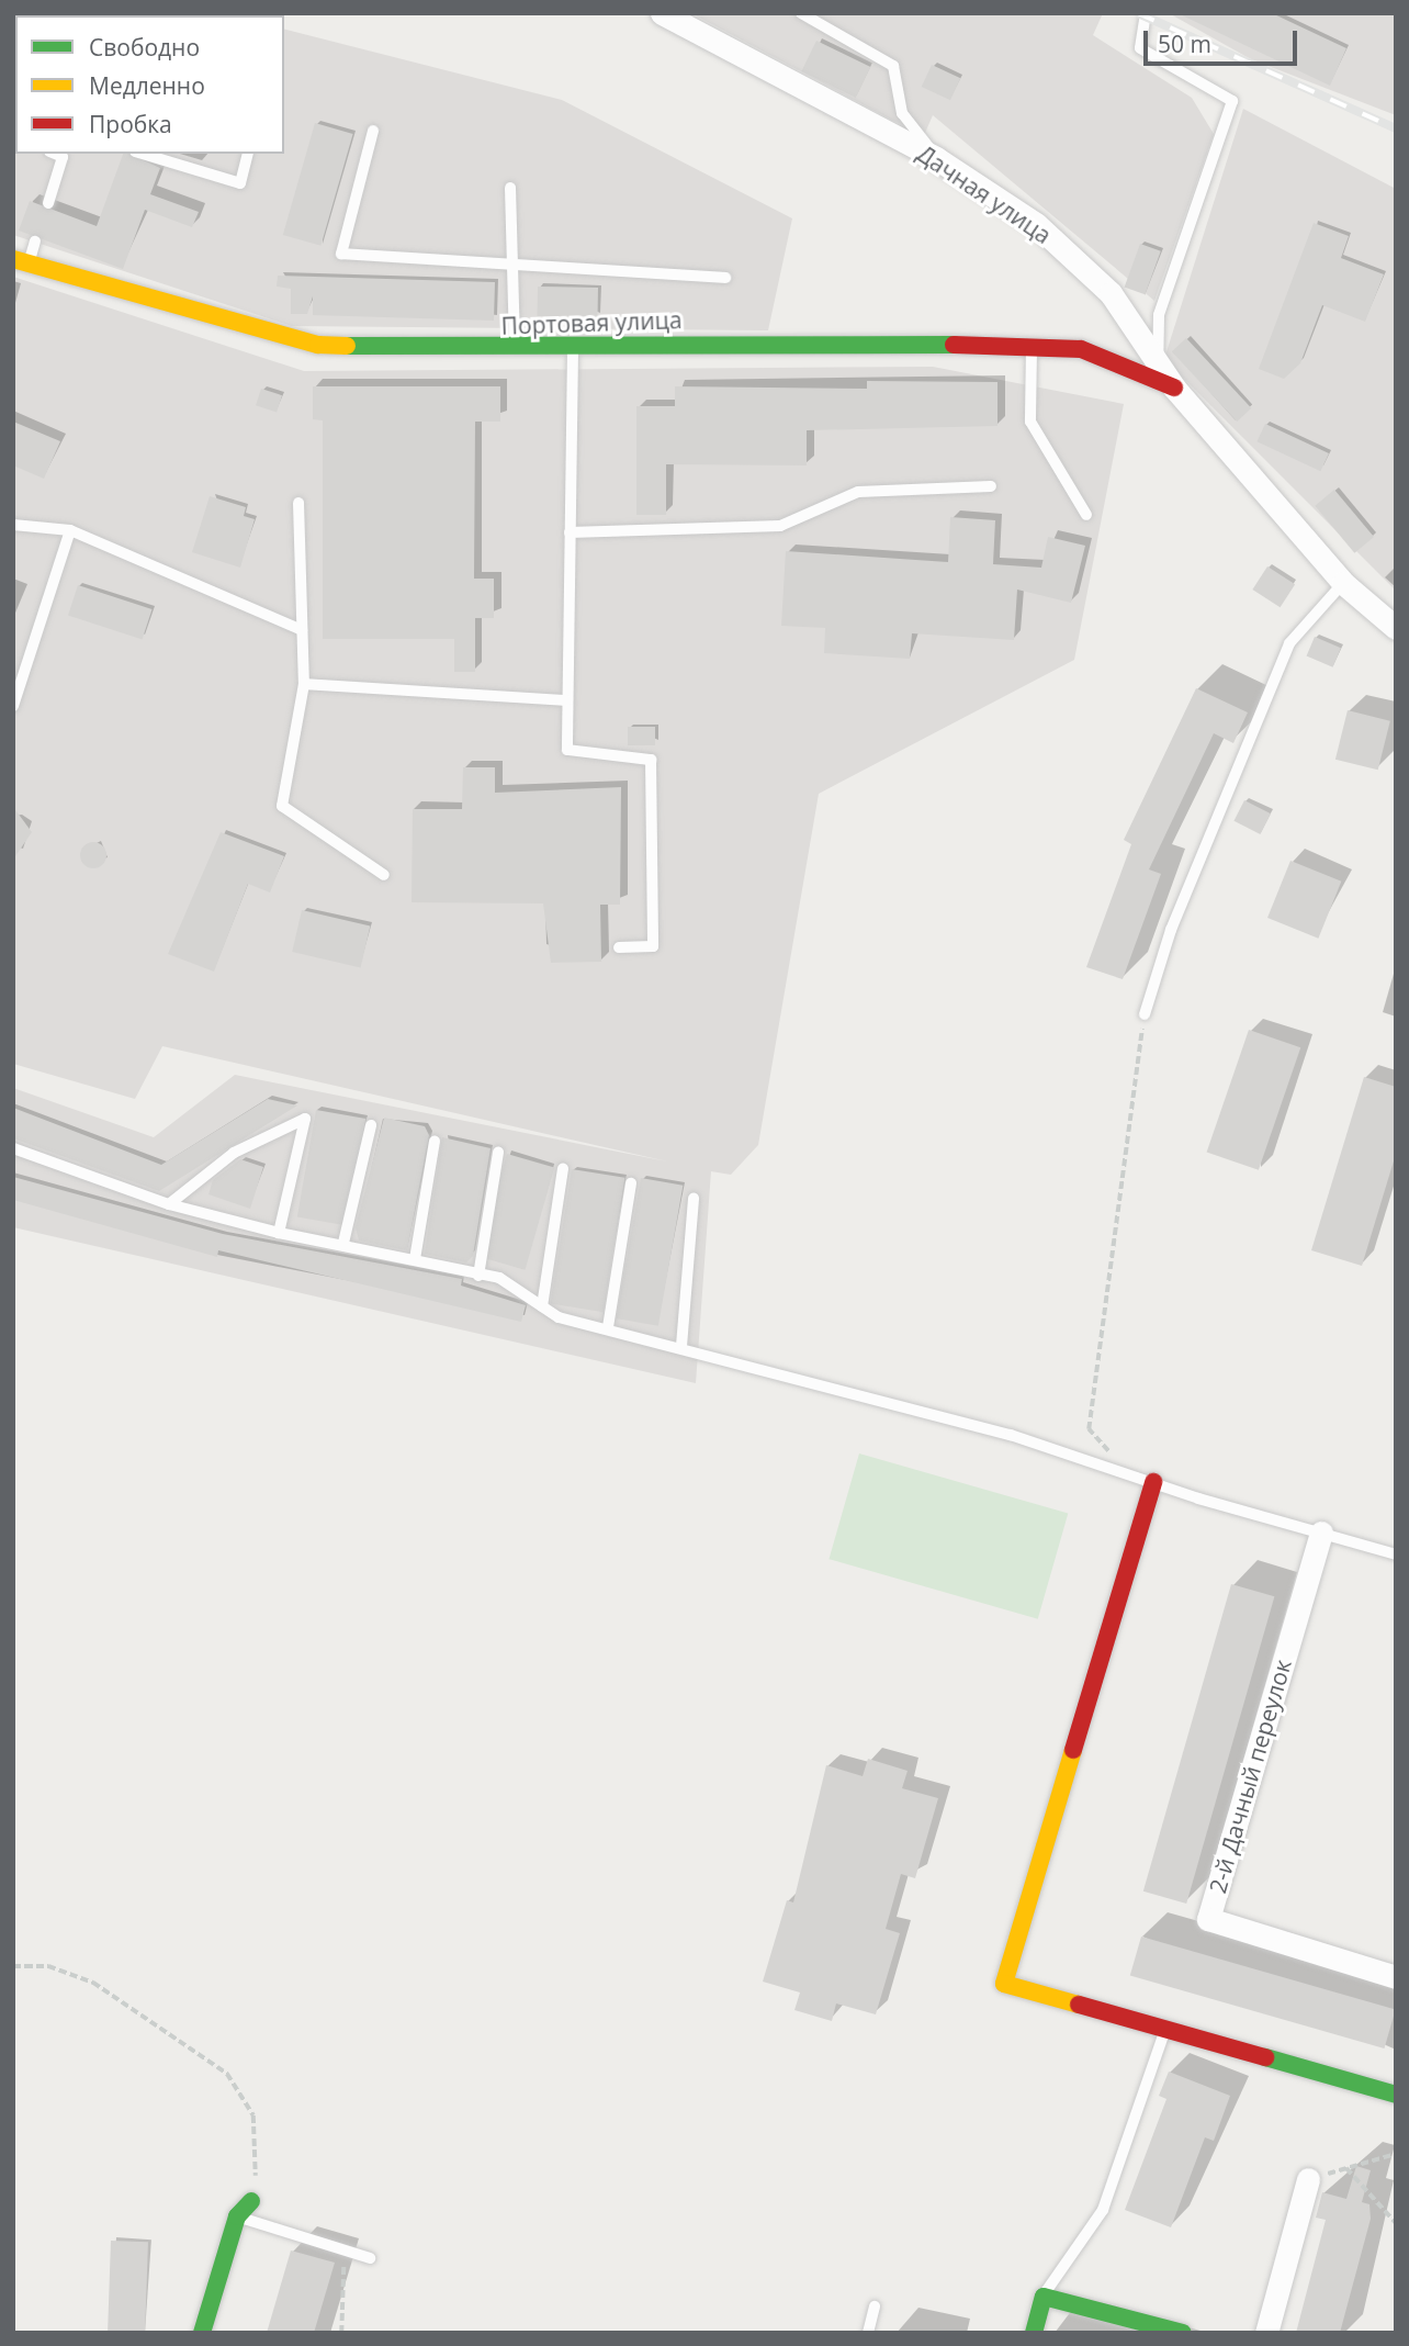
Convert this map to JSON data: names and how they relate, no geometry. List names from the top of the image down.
{
  "streets": {
    "street": ["Дачная улица", "Портовая улица", "2-й Дачный переулок"]
  },
  "crossings": [
    ["Дачная улица", "Портовая улица"]
  ],
  "legend": ["Свободно", "Медленно", "Пробка"],
  "scale_bar": "50 m"
}
